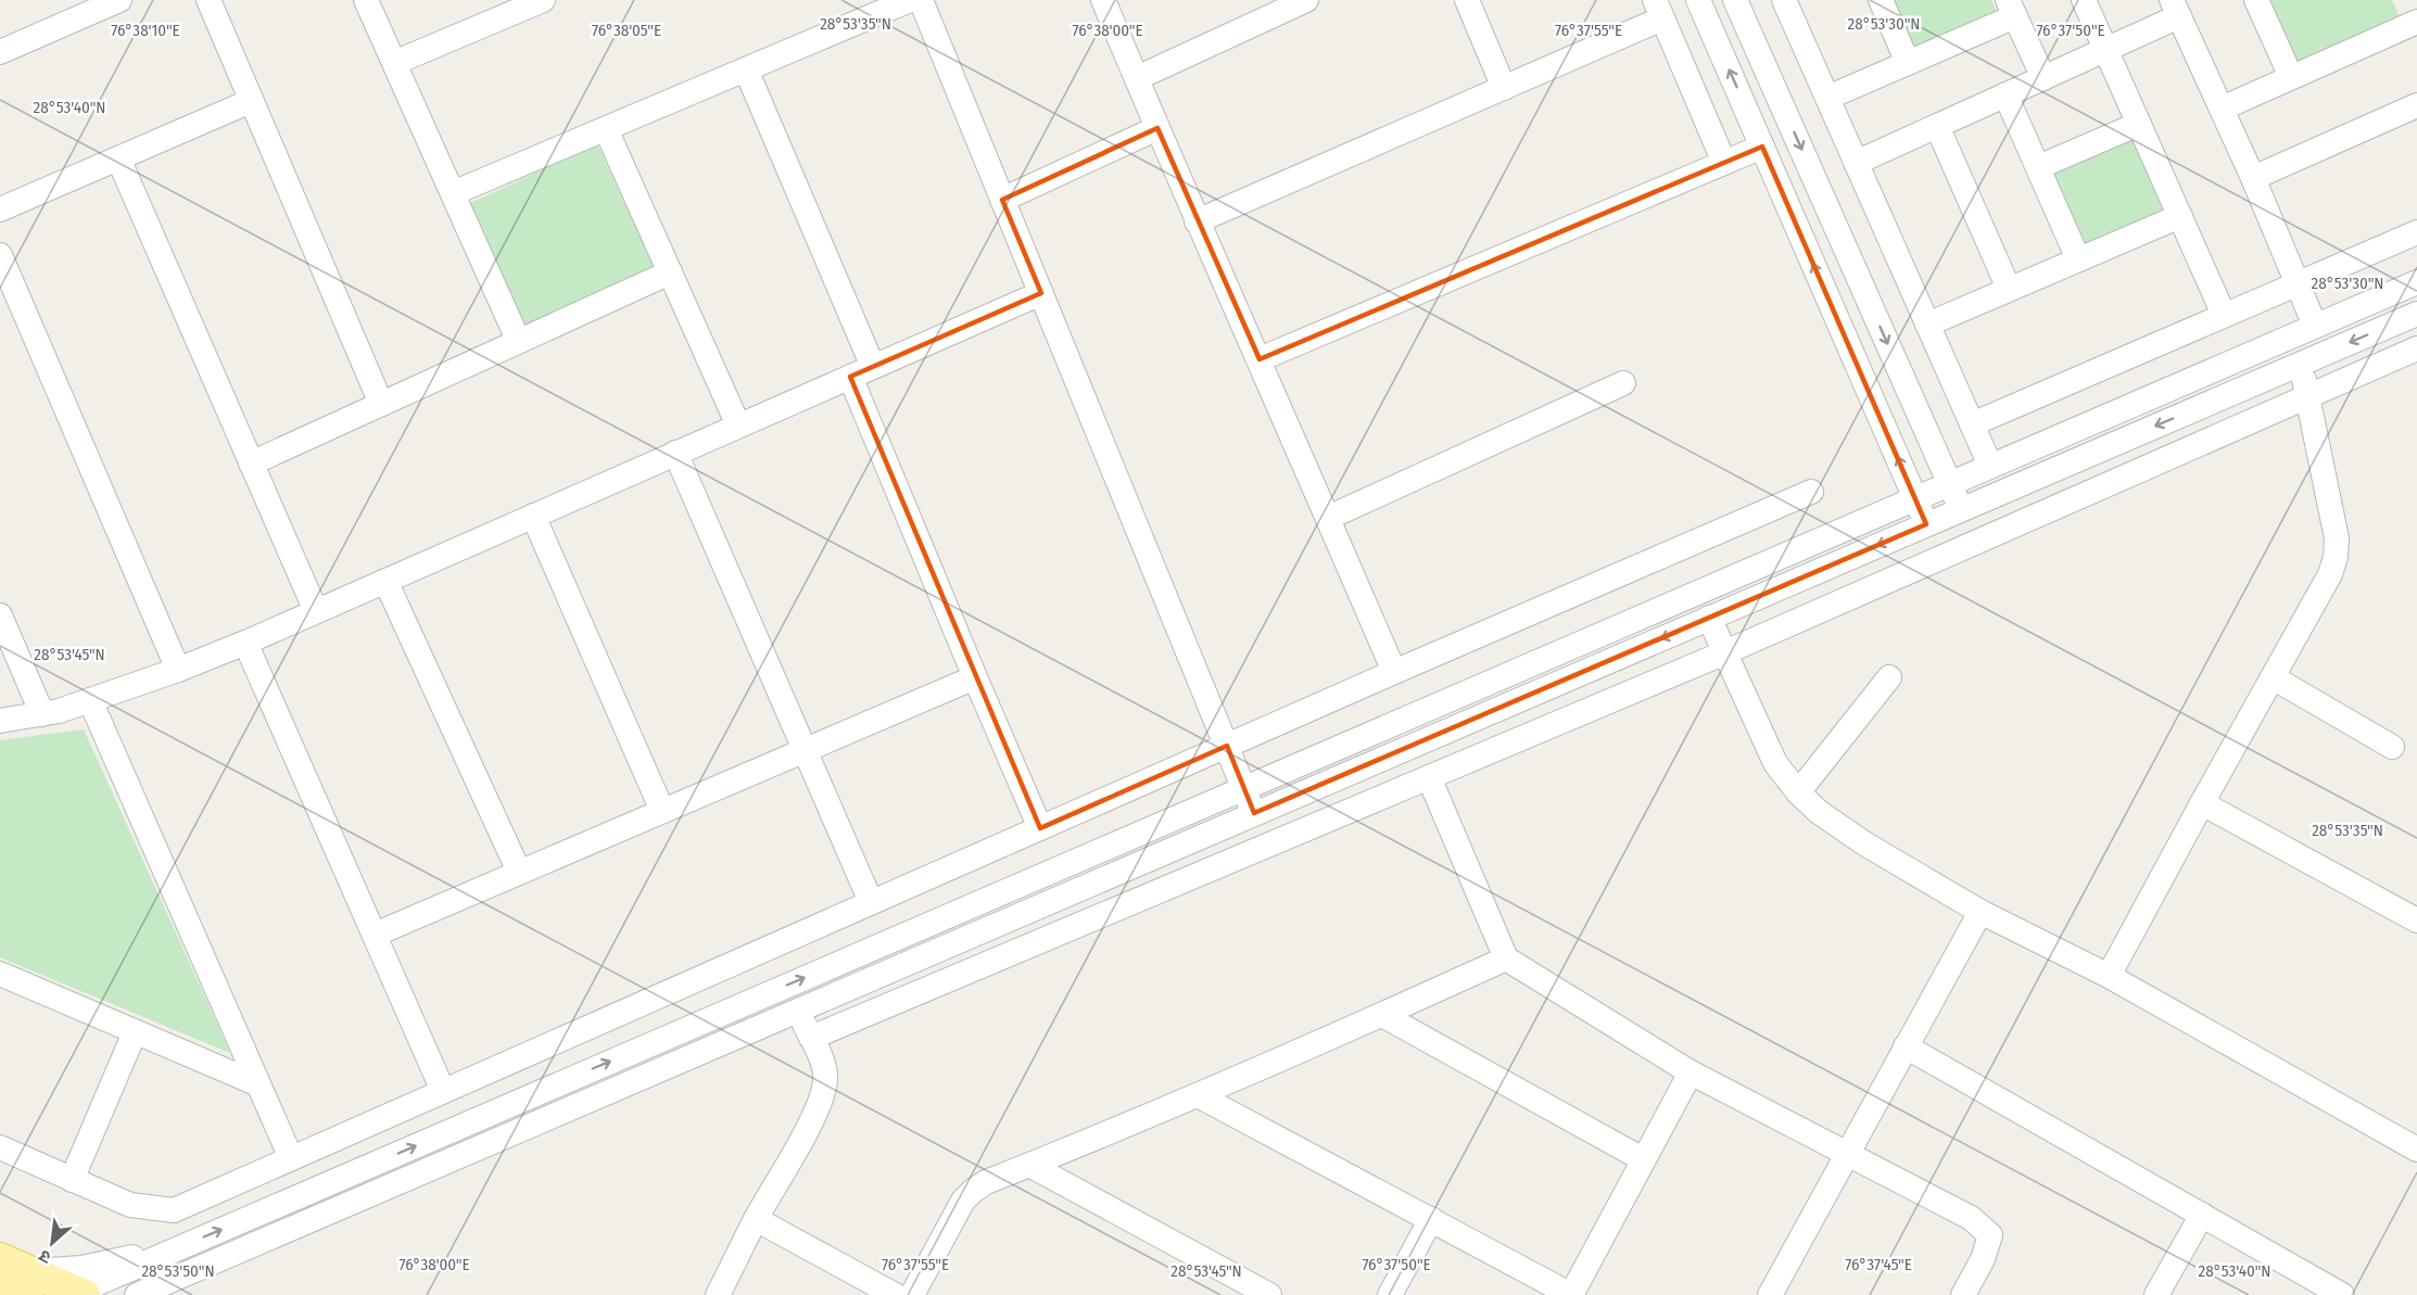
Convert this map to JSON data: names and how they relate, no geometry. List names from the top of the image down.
{
  "north": "bottom left",
  "coordinates": [
    "28°53'35\"N",
    "28°53'30\"N",
    "76°38'10\"E",
    "76°38'05\"E",
    "76°38'00\"E",
    "76°37'55\"E",
    "76°37'50\"E",
    "28°53'40\"N",
    "28°53'45\"N",
    "76°37'45\"E",
    "28°53'50\"N"
  ]
}
